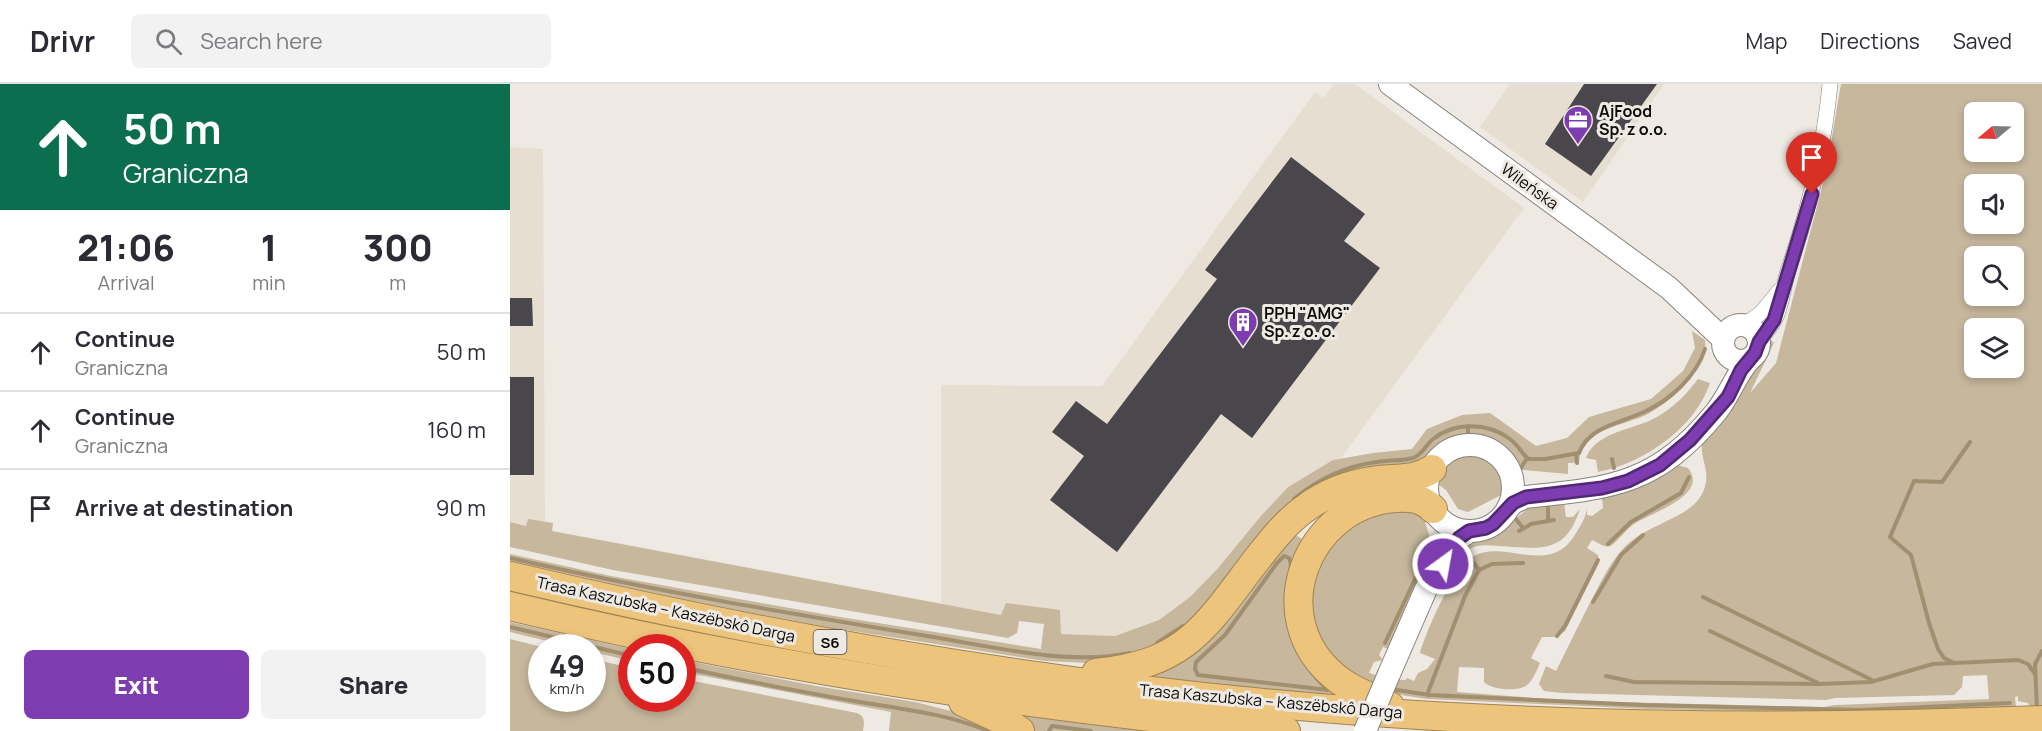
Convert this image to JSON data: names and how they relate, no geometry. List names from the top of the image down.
{
  "streets": {
    "highway": ["Trasa Kaszubska – Kaszëbskô Darga", "S6"],
    "main road": ["Wileńska"]
  },
  "places": {
    "office": ["AjFood Sp. z o.o."],
    "building": ["PPH \"AMG\" Sp. z o. o."]
  },
  "north": "left",
  "page": {
    "header": "Drivr",
    "search": "Search here",
    "nav": ["Map", "Directions", "Saved"],
    "turn": ["50 m", "Graniczna"],
    "eta": [
      "21:06",
      "Arrival",
      "1",
      "min",
      "300",
      "m"
    ],
    "list": [
      {
        "name": "Continue",
        "note": "Graniczna",
        "value": "50 m"
      },
      {
        "name": "Continue",
        "note": "Graniczna",
        "value": "160 m"
      },
      {
        "name": "Arrive at destination",
        "value": "90 m"
      }
    ],
    "speed": "49 km/h",
    "limit": "50",
    "buttons": ["Exit", "Share"]
  }
}
